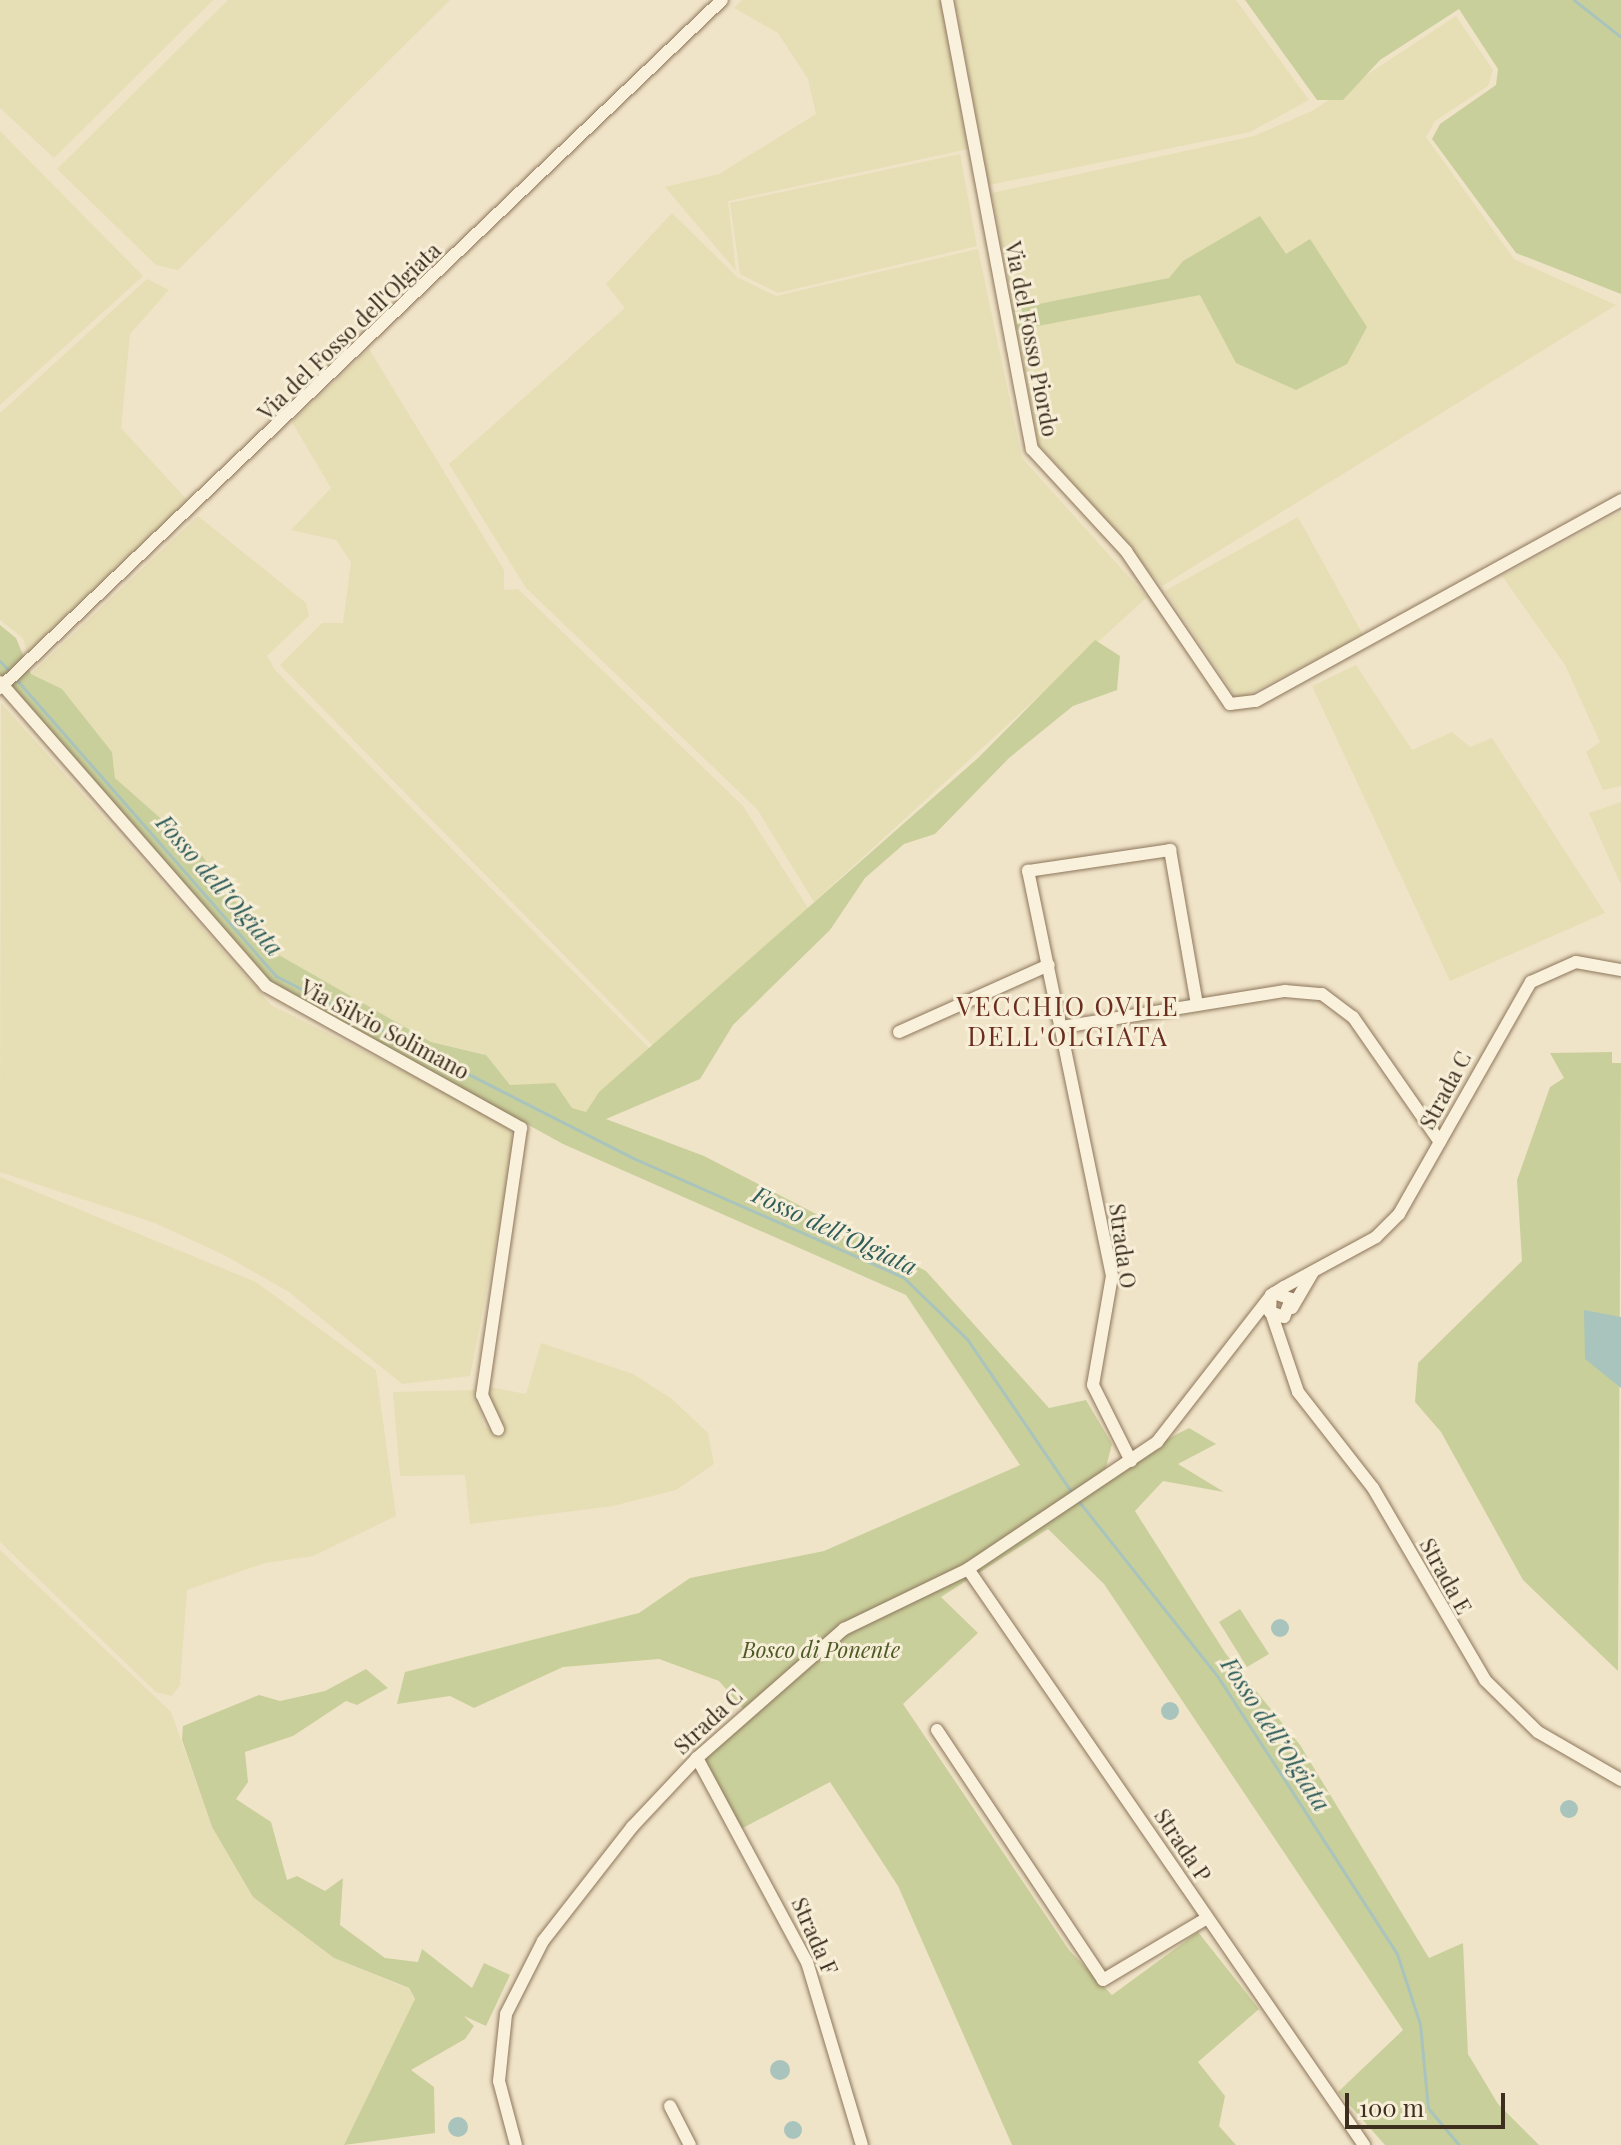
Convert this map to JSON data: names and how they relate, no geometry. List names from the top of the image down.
{
  "streets": {
    "street": [
      "Via del Fosso dell'Olgiata",
      "Via del Fosso Piordo",
      "Via Silvio Solimano",
      "Strada C",
      "Strada O",
      "Strada E",
      "Strada P",
      "Strada F"
    ]
  },
  "crossings": [
    ["Via del Fosso dell'Olgiata", "Via Silvio Solimano"],
    ["Strada C", "Strada O"],
    ["Strada C", "Strada E"],
    ["Strada C", "Strada P"],
    ["Strada C", "Strada F"]
  ],
  "districts": ["VECCHIO OVILE DELL'OLGIATA"],
  "water": ["Fosso dell’Olgiata"],
  "parks": ["Bosco di Ponente"],
  "scale_bar": "100 m"
}
